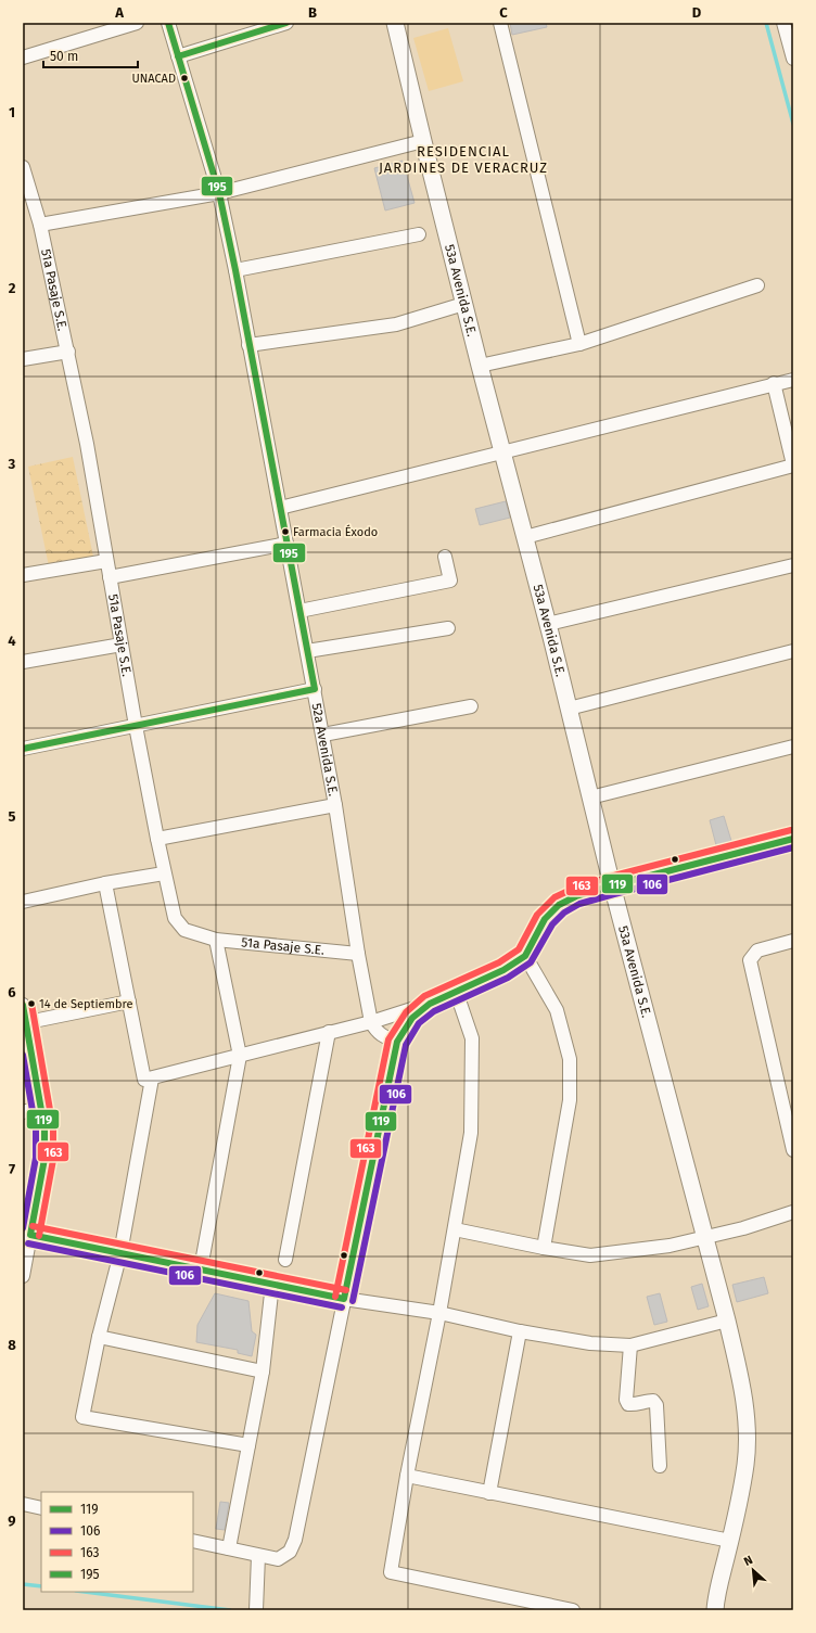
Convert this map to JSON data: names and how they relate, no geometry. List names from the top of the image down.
{
  "streets": {
    "street": ["53a Avenida S.E.", "51a Pasaje S.E.", "52a Avenida S.E."]
  },
  "crossings": [
    ["51a Pasaje S.E.", "52a Avenida S.E."]
  ],
  "districts": ["RESIDENCIAL JARDINES DE VERACRUZ"],
  "places": ["UNACAD", "Farmacia Éxodo", "14 de Septiembre"],
  "lines": [
    "transit line 195",
    "transit line 163",
    "transit line 119",
    "transit line 106"
  ],
  "legend": [
    "119",
    "106",
    "163",
    "195"
  ],
  "scale_bar": "50 m",
  "north": "top left",
  "grid": {
    "columns": [
      "A",
      "B",
      "C",
      "D"
    ],
    "rows": [
      "1",
      "2",
      "3",
      "4",
      "5",
      "6",
      "7",
      "8",
      "9"
    ]
  }
}
